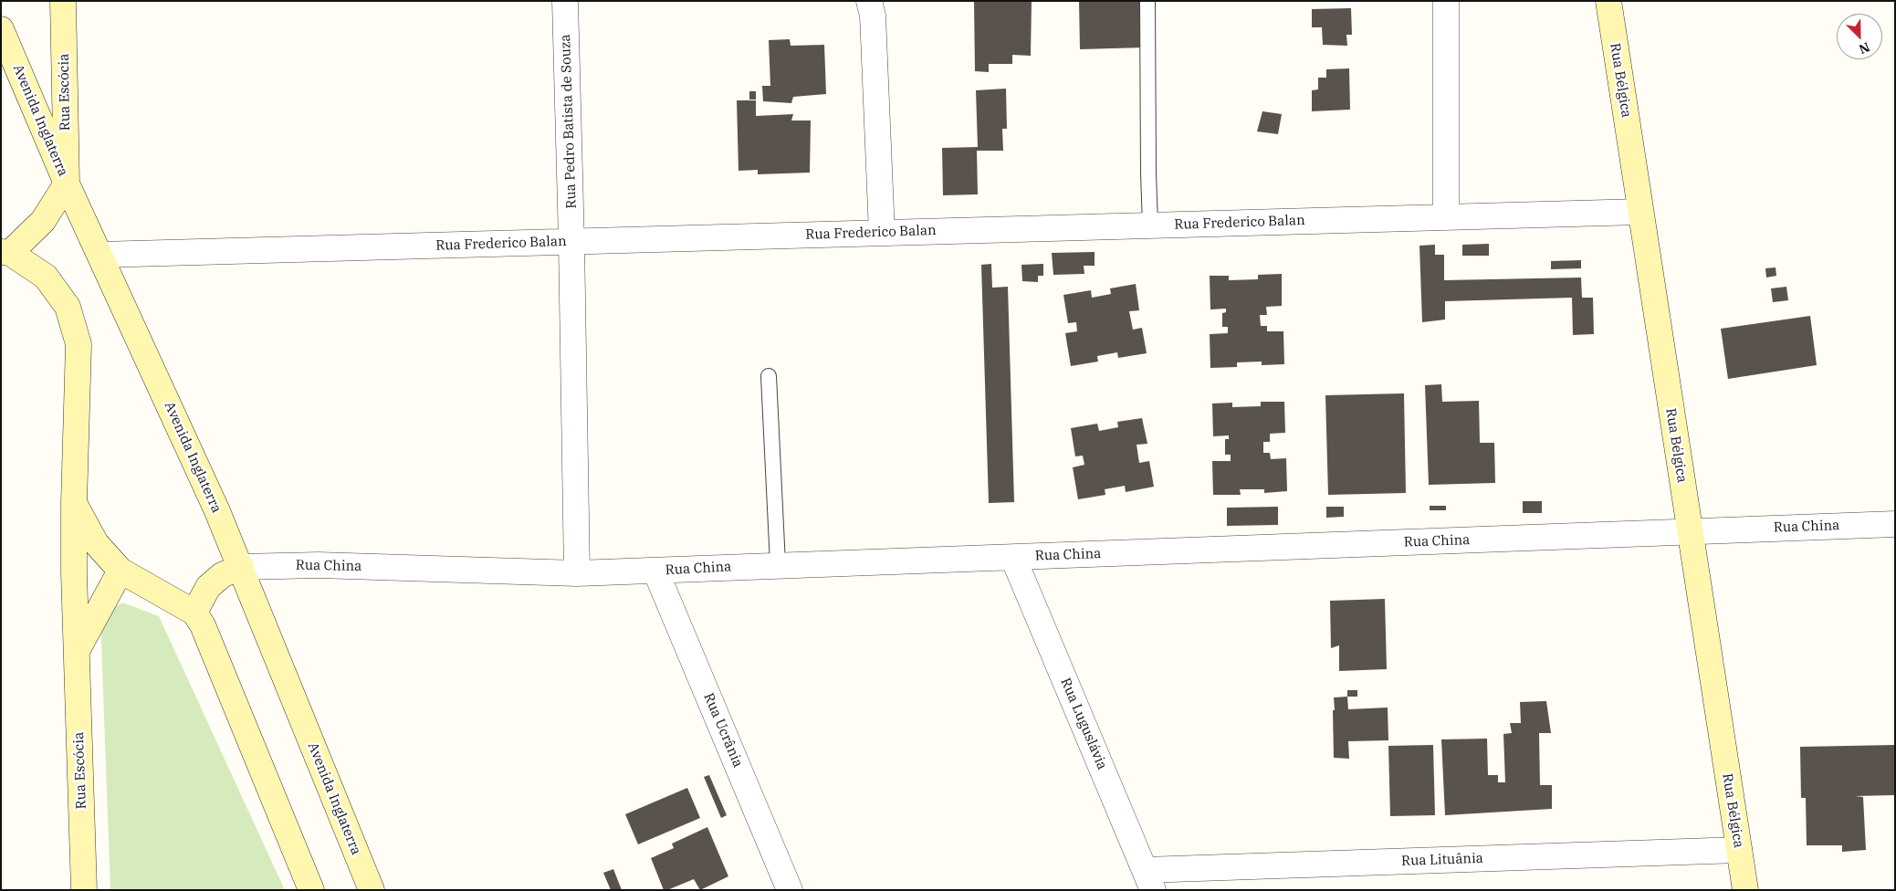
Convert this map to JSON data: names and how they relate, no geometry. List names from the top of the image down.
{
  "streets": {
    "main road": ["Rua Bélgica", "Rua Escócia", "Avenida Inglaterra"],
    "street": [
      "Rua Pedro Batista de Souza",
      "Rua Frederico Balan",
      "Rua China",
      "Rua Luguslávia",
      "Rua Ucrânia",
      "Rua Lituânia"
    ]
  },
  "crossings": [
    ["Rua Bélgica", "Rua Frederico Balan"],
    ["Rua Bélgica", "Rua China"],
    ["Rua Bélgica", "Rua Lituânia"],
    ["Rua Escócia", "Avenida Inglaterra"],
    ["Avenida Inglaterra", "Rua Frederico Balan"],
    ["Avenida Inglaterra", "Rua China"],
    ["Rua Pedro Batista de Souza", "Rua Frederico Balan"],
    ["Rua Pedro Batista de Souza", "Rua China"],
    ["Rua China", "Rua Luguslávia"],
    ["Rua China", "Rua Ucrânia"],
    ["Rua Luguslávia", "Rua Lituânia"]
  ],
  "north": "bottom right"
}
